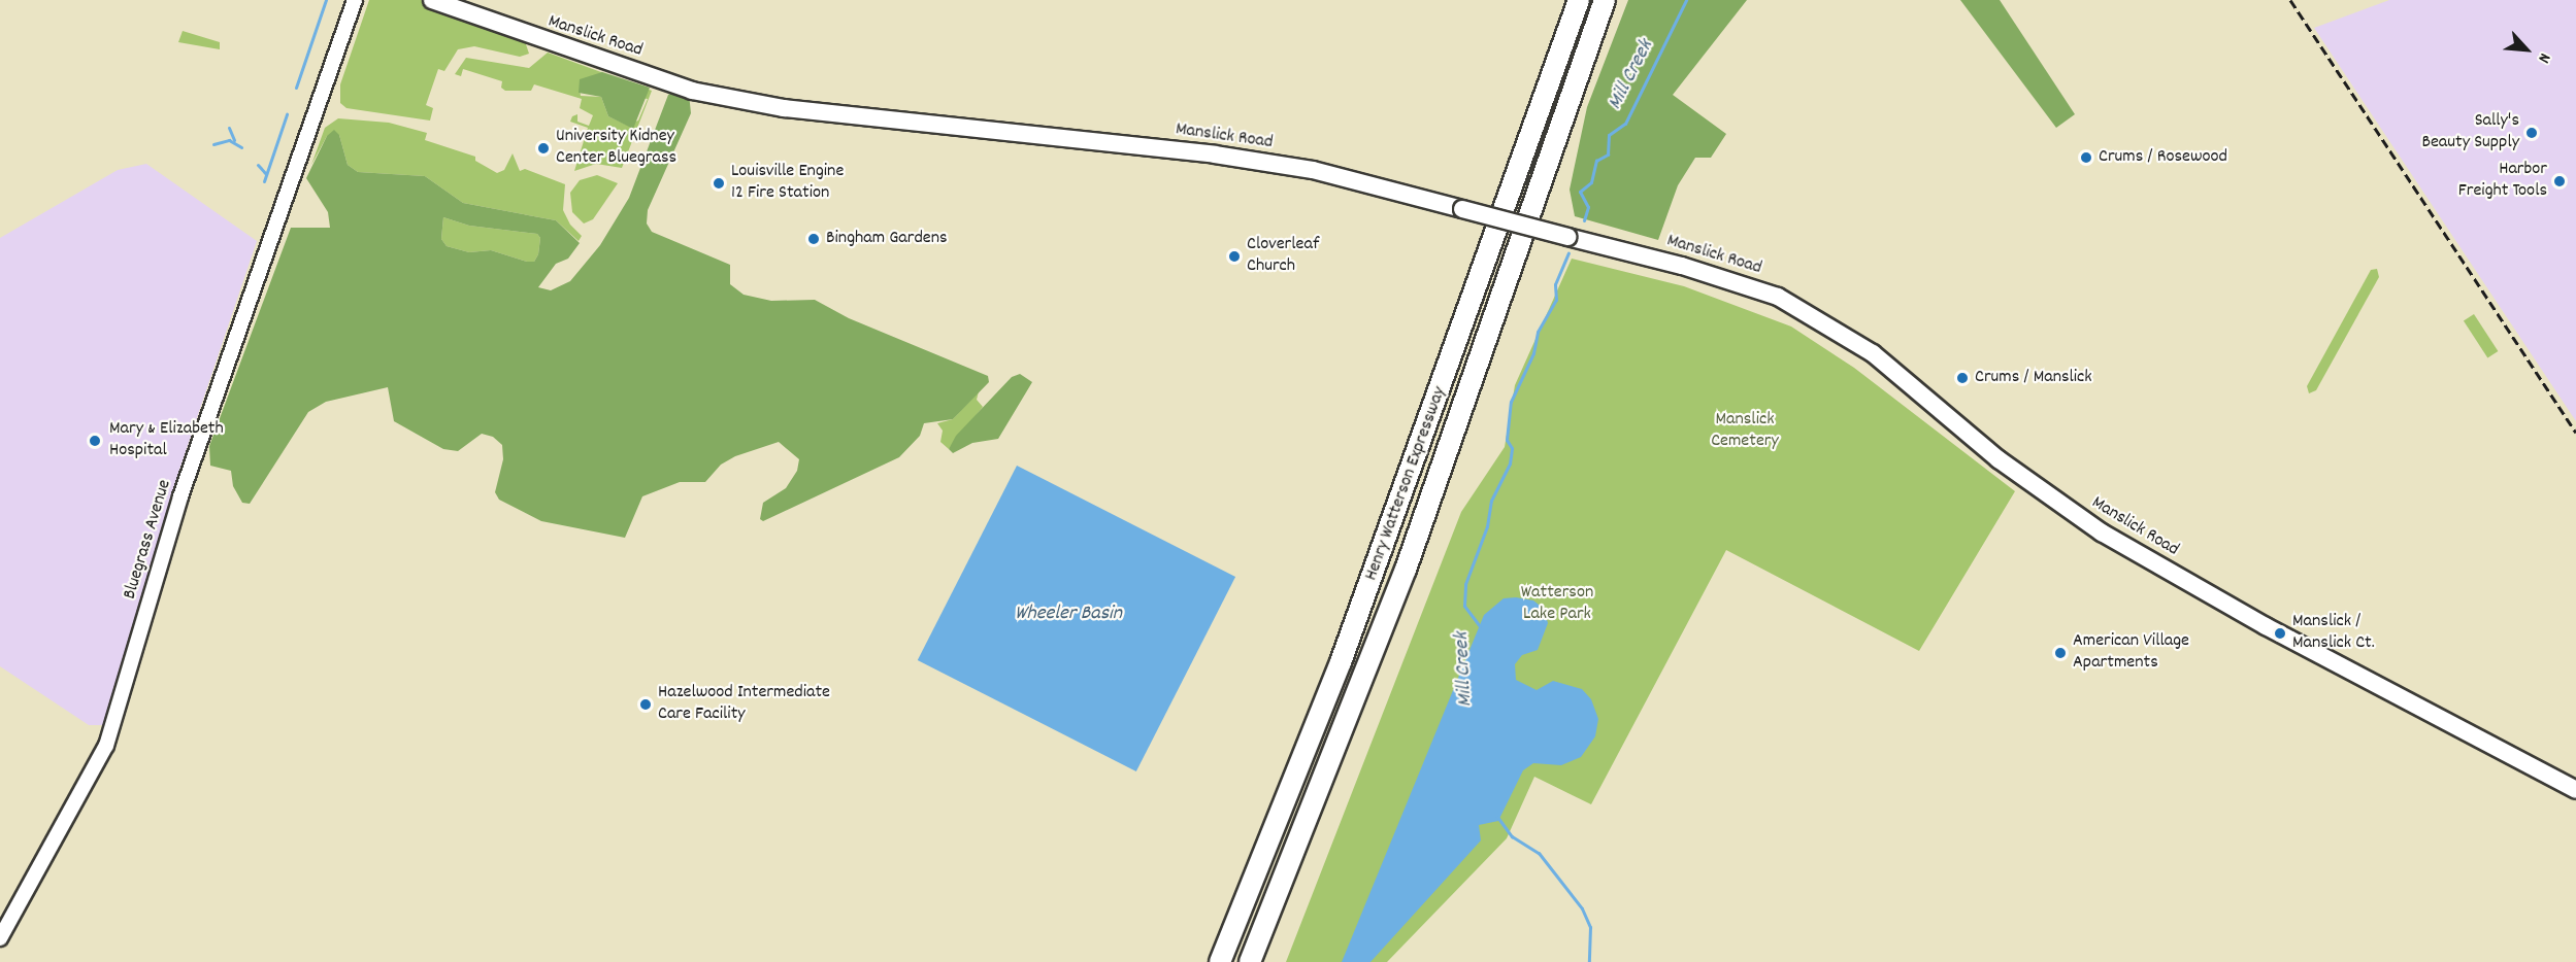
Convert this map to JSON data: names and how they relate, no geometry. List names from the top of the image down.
{
  "streets": {
    "highway": ["Henry Watterson Expressway"],
    "main road": ["Manslick Road"],
    "street": ["Bluegrass Avenue"]
  },
  "water": ["Mill Creek", "Wheeler Basin"],
  "parks": ["Manslick Cemetery", "Watterson Lake Park"],
  "places": [
    "Sally's Beauty Supply",
    "University Kidney Center Bluegrass",
    "Crums / Rosewood",
    "Harbor Freight Tools",
    "Louisville Engine 12 Fire Station",
    "Bingham Gardens",
    "Cloverleaf Church",
    "Crums / Manslick",
    "Mary & Elizabeth Hospital",
    "Manslick / Manslick Ct.",
    "American Village Apartments",
    "Hazelwood Intermediate Care Facility"
  ],
  "north": "bottom right"
}
